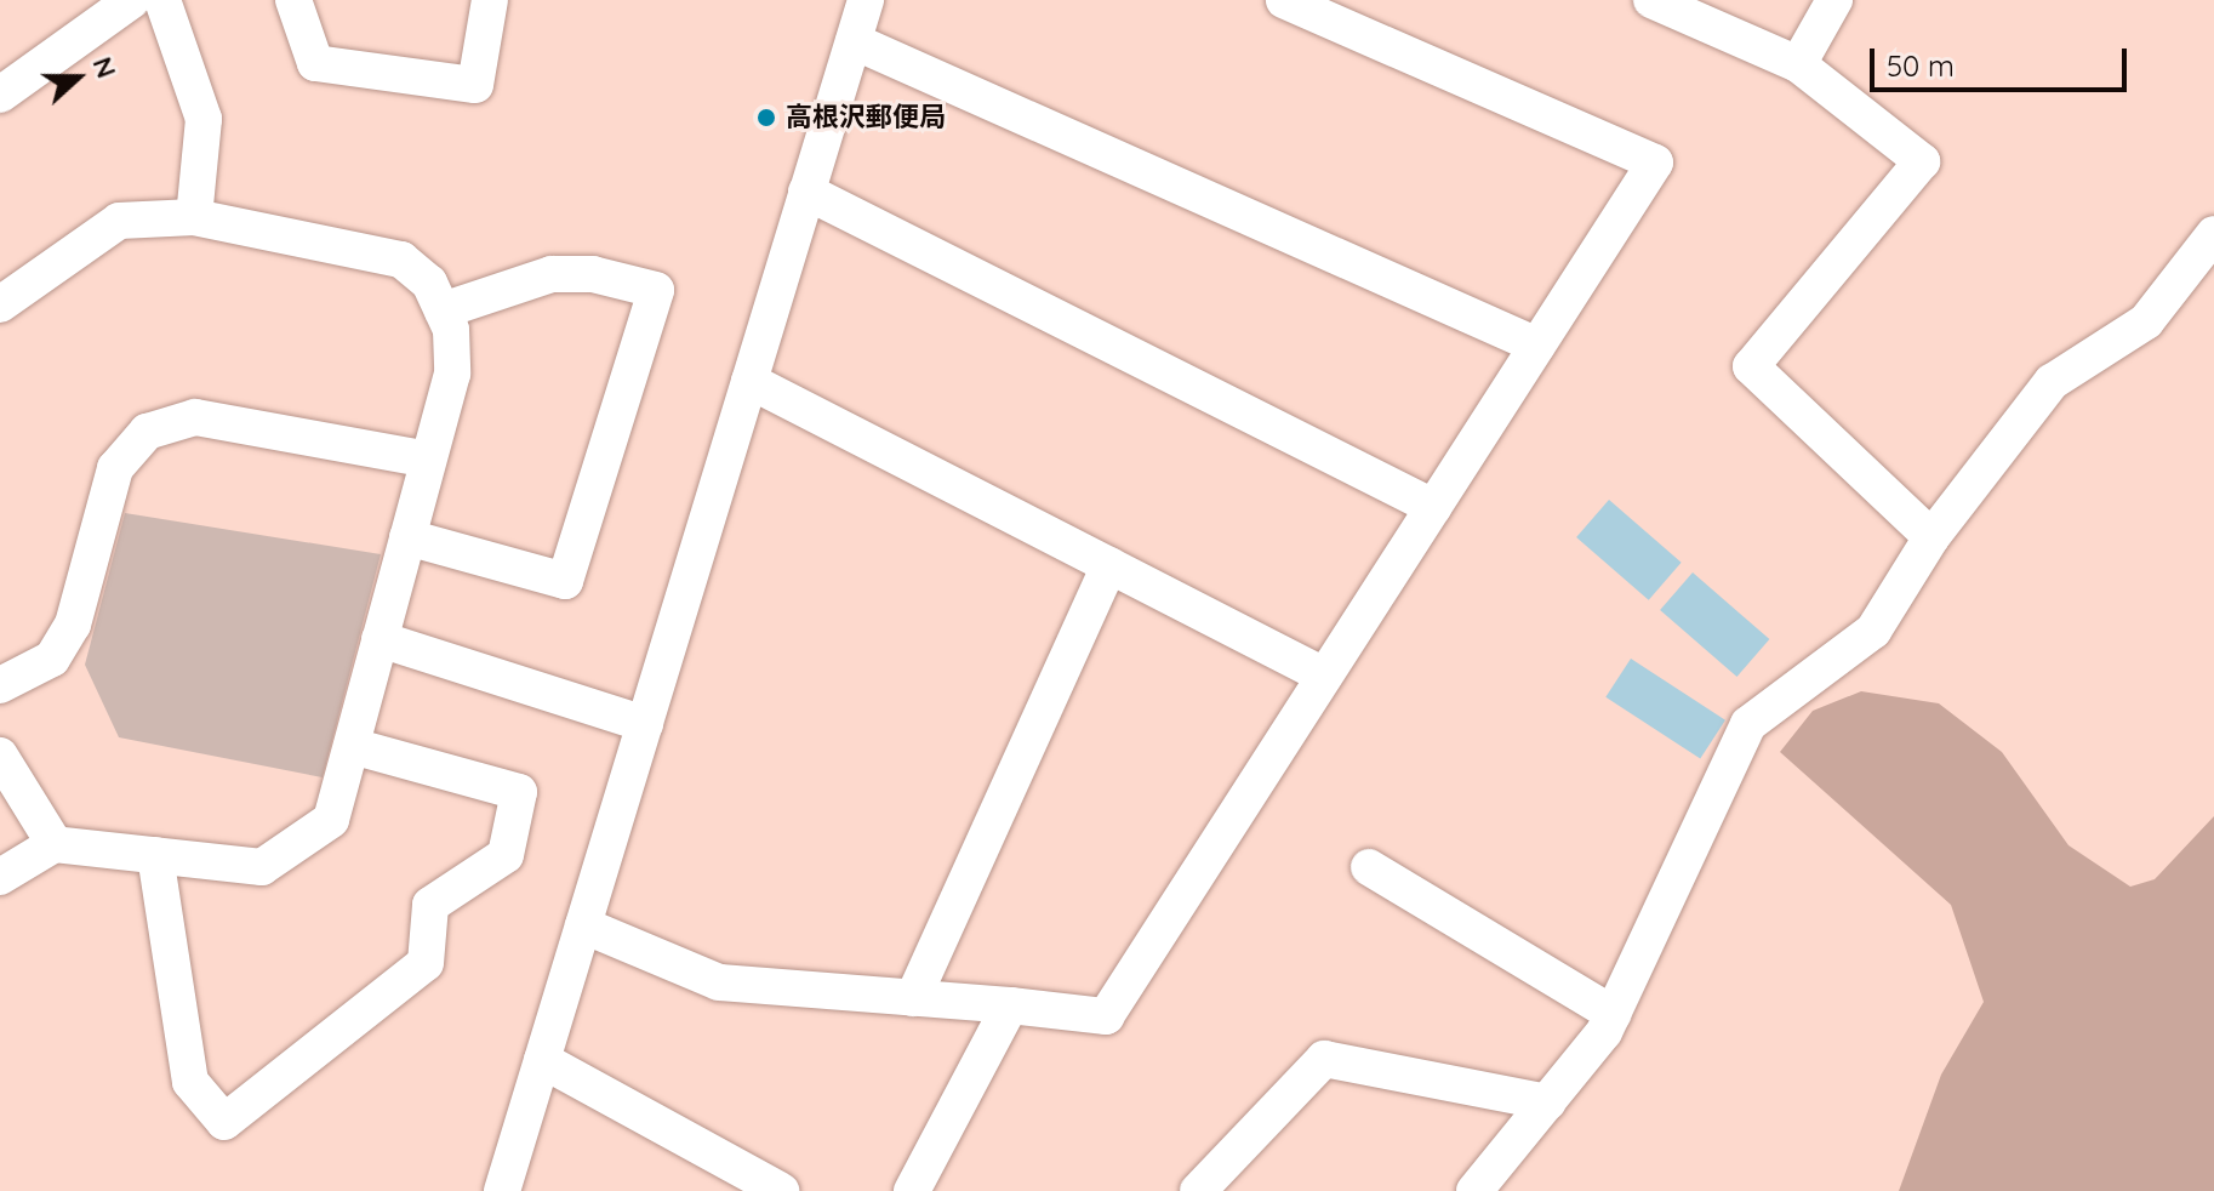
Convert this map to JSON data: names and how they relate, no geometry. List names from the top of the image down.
{
  "places": ["高根沢郵便局"],
  "scale_bar": "50 m",
  "north": "right"
}
